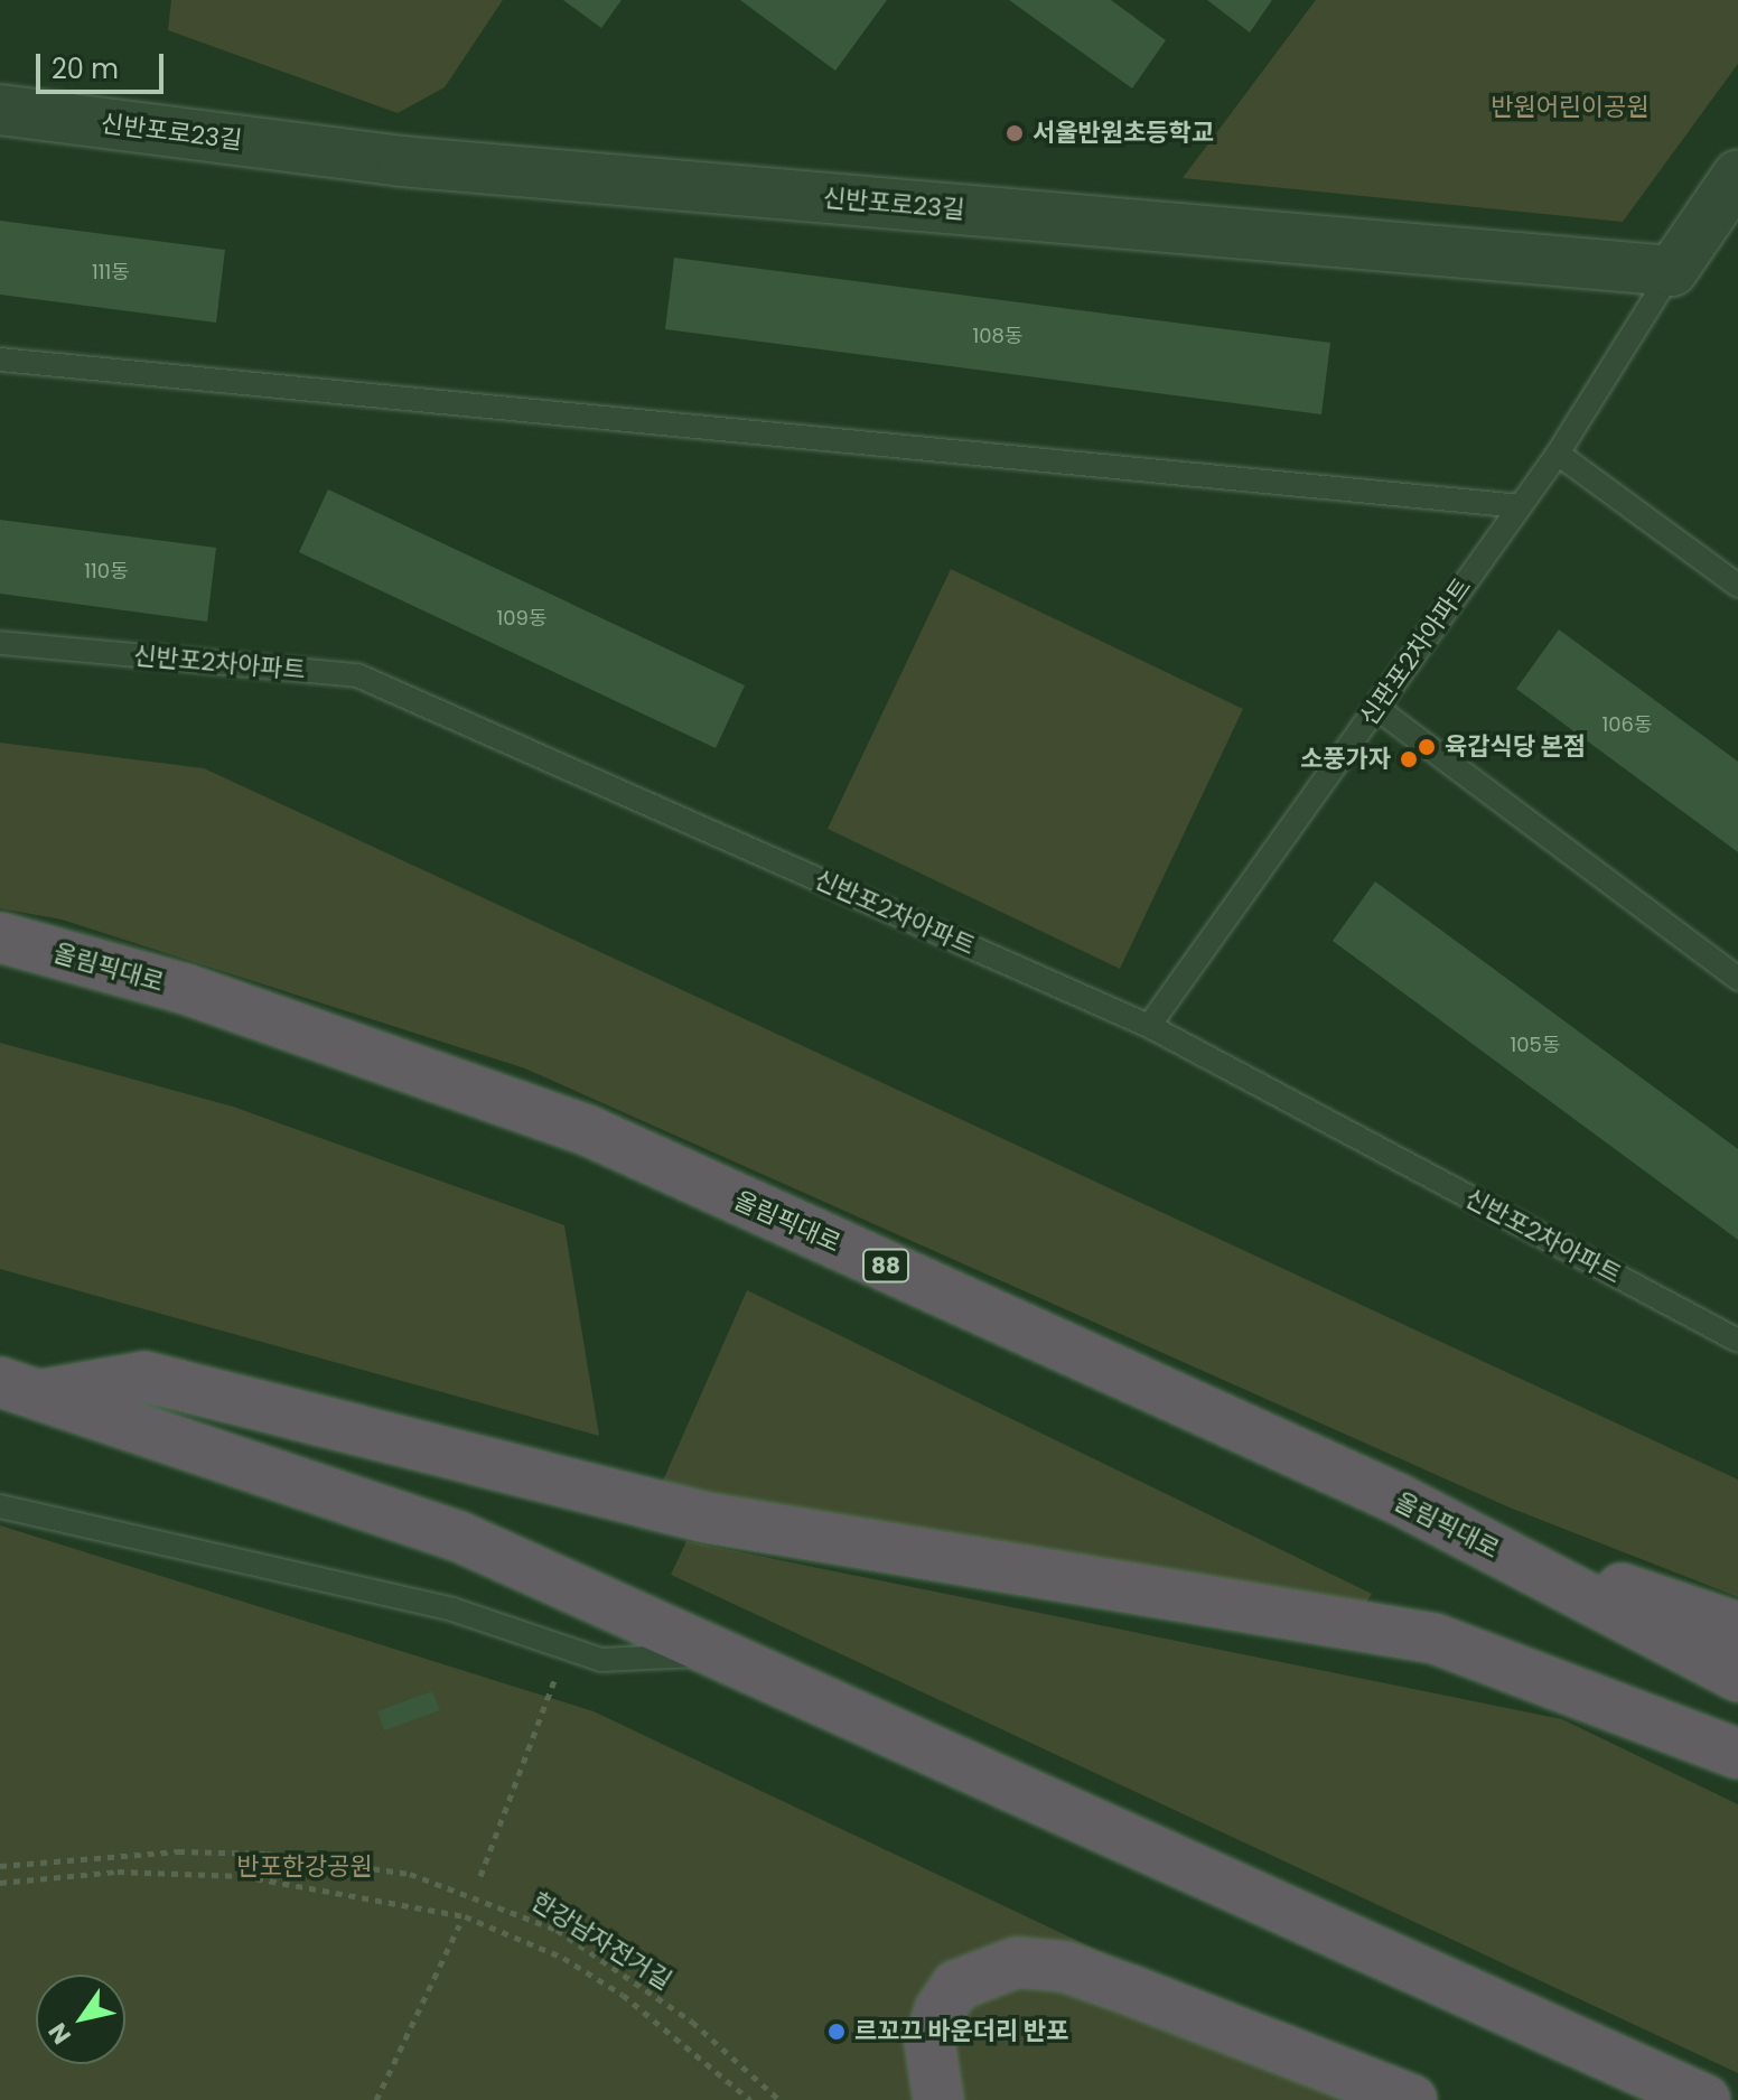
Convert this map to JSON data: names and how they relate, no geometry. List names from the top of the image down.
{
  "streets": {
    "highway": ["올림픽대로", "88"],
    "street": ["신반포로23길"],
    "lane": ["신판포2차아파트", "신반포2차아파트"],
    "path": ["한강남자전거길"]
  },
  "crossings": [
    ["신반포로23길", "신판포2차아파트"],
    ["신판포2차아파트", "신반포2차아파트"]
  ],
  "parks": ["반원어린이공원", "반포한강공원"],
  "places": [
    "서울반원초등학교",
    "육갑식당 본점",
    "소풍가자",
    "르꼬끄 바운더리 반포"
  ],
  "house_numbers": [
    "111동",
    "108동",
    "110동",
    "109동",
    "106동",
    "105동"
  ],
  "scale_bar": "20 m",
  "north": "bottom left"
}
